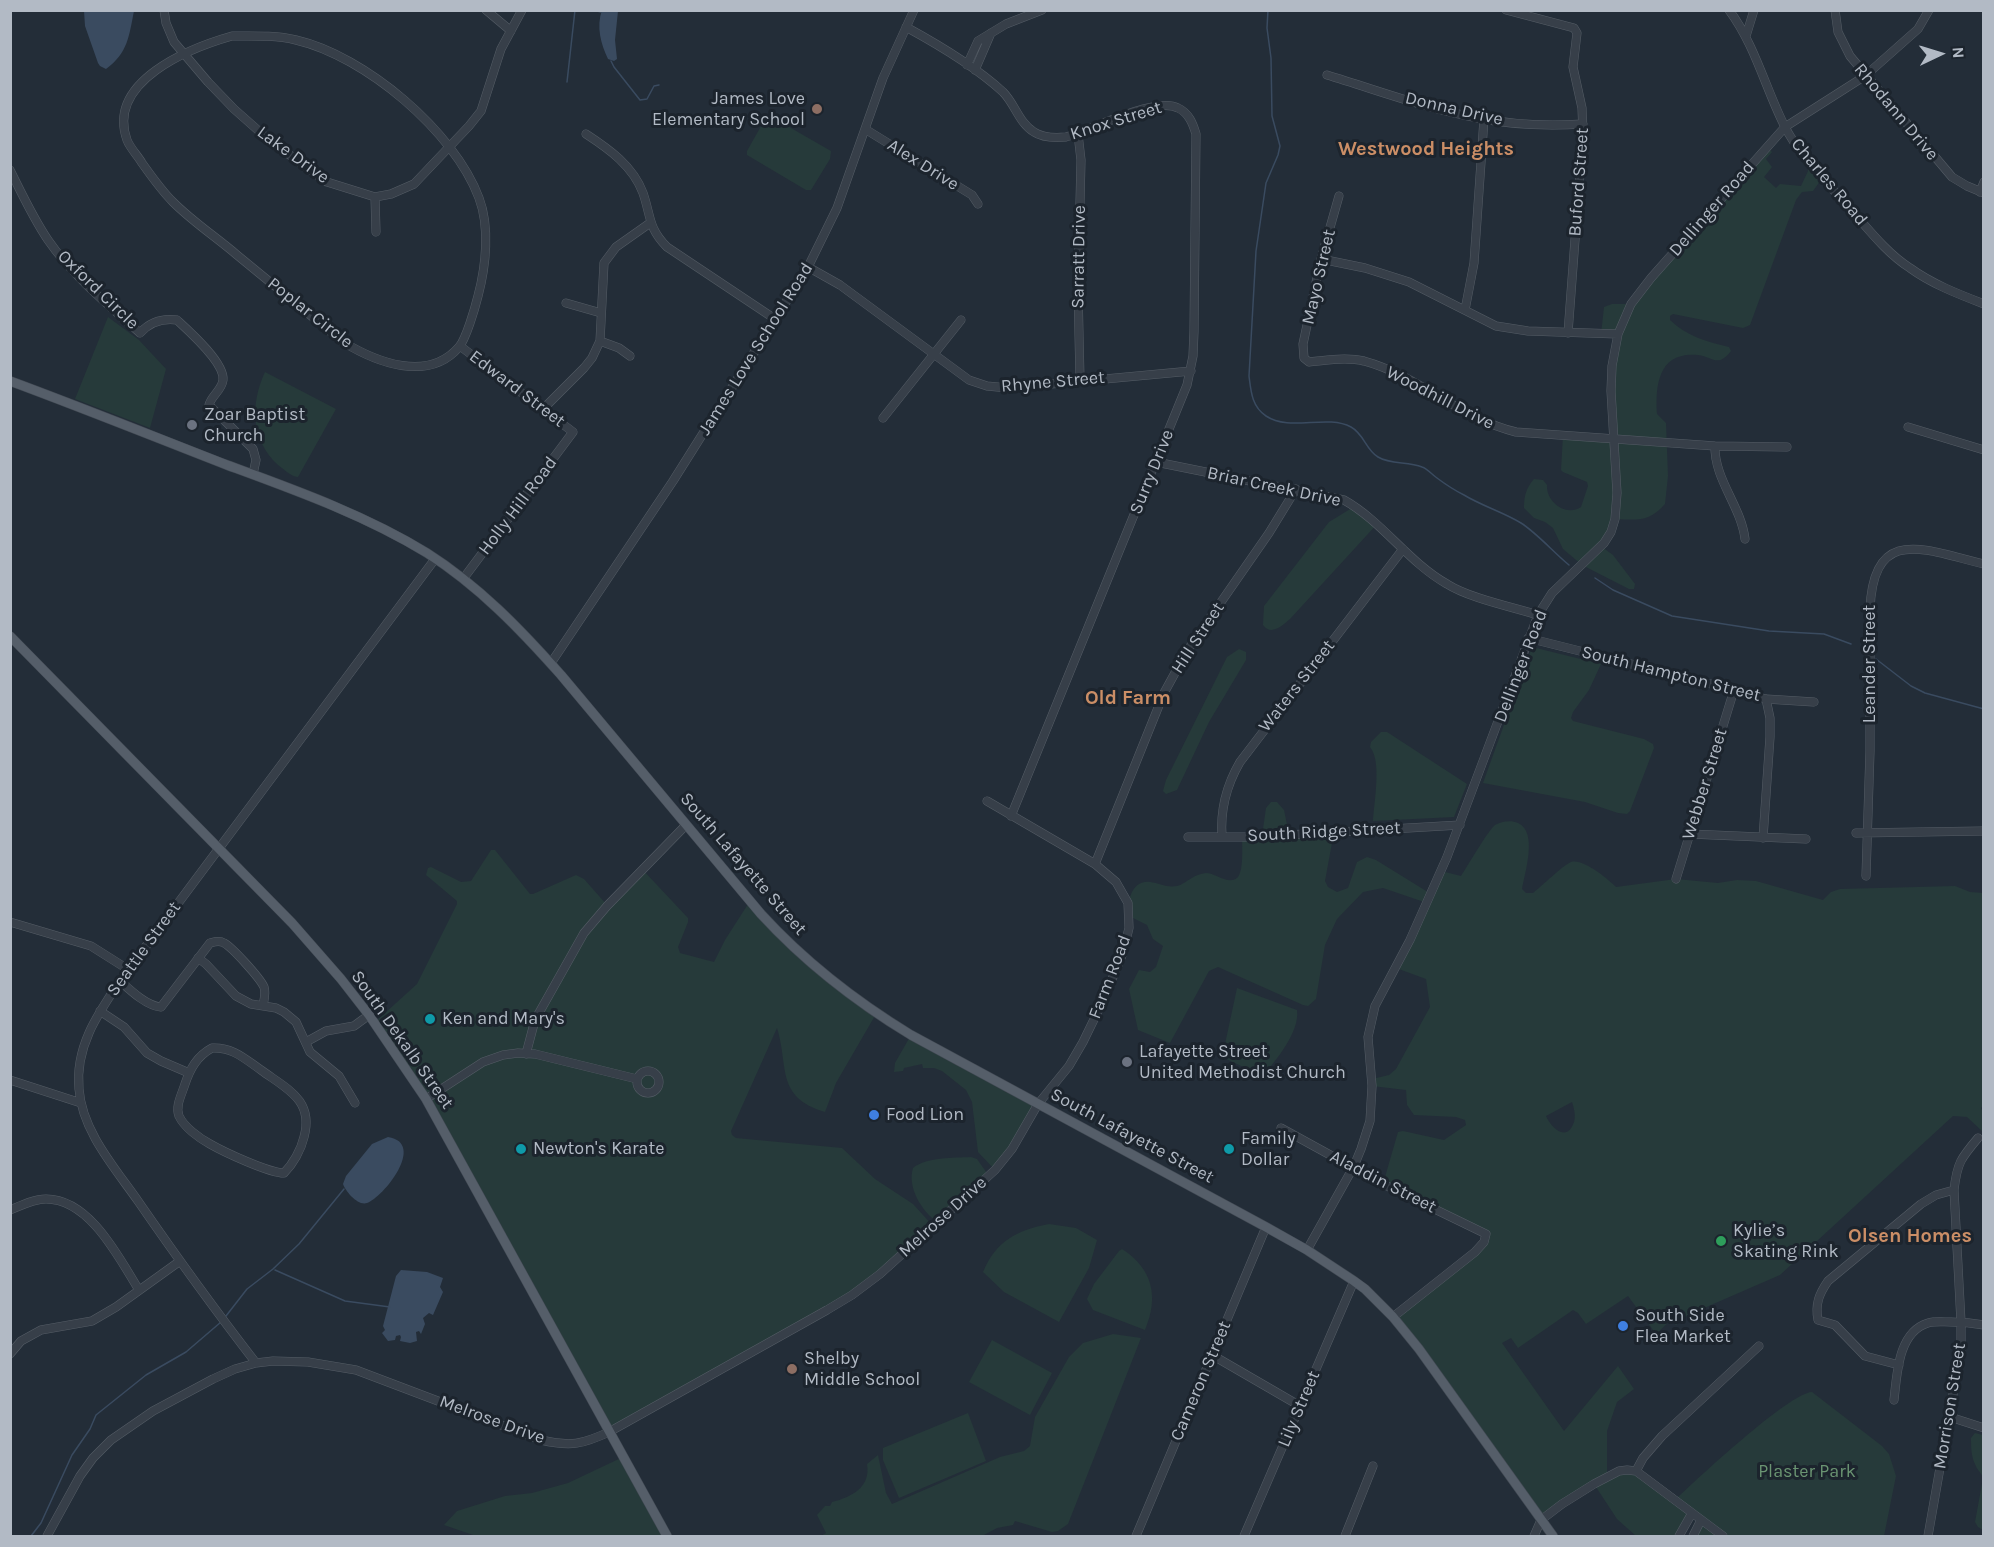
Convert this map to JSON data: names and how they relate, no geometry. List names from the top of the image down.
{
  "streets": {
    "main road": ["South Lafayette Street", "South Dekalb Street"],
    "street": [
      "Donna Drive",
      "Rhodann Drive",
      "Knox Street",
      "Lake Drive",
      "Alex Drive",
      "Buford Street",
      "Charles Road",
      "Dellinger Road",
      "Sarratt Drive",
      "Mayo Street",
      "Oxford Circle",
      "Poplar Circle",
      "James Love School Road",
      "Rhyne Street",
      "Edward Street",
      "Woodhill Drive",
      "Surry Drive",
      "Briar Creek Drive",
      "Holly Hill Road",
      "Hill Street",
      "Leander Street",
      "South Hampton Street",
      "Waters Street",
      "Webber Street",
      "South Ridge Street",
      "Seattle Street",
      "Farm Road",
      "Aladdin Street",
      "Melrose Drive",
      "Cameron Street",
      "Morrison Street",
      "Lily Street"
    ]
  },
  "crossings": [
    ["Donna Drive", "Buford Street"],
    ["Rhodann Drive", "Dellinger Road"],
    ["Knox Street", "Sarratt Drive"],
    ["Knox Street", "James Love School Road"],
    ["Knox Street", "Surry Drive"],
    ["Lake Drive", "Poplar Circle"],
    ["Alex Drive", "James Love School Road"],
    ["Charles Road", "Dellinger Road"],
    ["Dellinger Road", "Woodhill Drive"],
    ["Dellinger Road", "Briar Creek Drive"],
    ["Dellinger Road", "South Hampton Street"],
    ["Dellinger Road", "South Ridge Street"],
    ["Dellinger Road", "South Lafayette Street"],
    ["Dellinger Road", "Aladdin Street"],
    ["Sarratt Drive", "Rhyne Street"],
    ["Mayo Street", "Woodhill Drive"],
    ["Oxford Circle", "South Lafayette Street"],
    ["Poplar Circle", "Edward Street"],
    ["James Love School Road", "Rhyne Street"],
    ["James Love School Road", "South Lafayette Street"],
    ["Rhyne Street", "Surry Drive"],
    ["Edward Street", "Holly Hill Road"],
    ["Surry Drive", "Briar Creek Drive"],
    ["Surry Drive", "Farm Road"],
    ["Briar Creek Drive", "Hill Street"],
    ["Briar Creek Drive", "Waters Street"],
    ["Holly Hill Road", "South Lafayette Street"],
    ["Hill Street", "Farm Road"],
    ["South Hampton Street", "Webber Street"],
    ["Waters Street", "South Ridge Street"],
    ["South Lafayette Street", "Seattle Street"],
    ["South Lafayette Street", "Farm Road"],
    ["South Lafayette Street", "Aladdin Street"],
    ["South Lafayette Street", "Melrose Drive"],
    ["South Lafayette Street", "Cameron Street"],
    ["South Lafayette Street", "Lily Street"],
    ["Seattle Street", "South Dekalb Street"],
    ["Seattle Street", "Melrose Drive"],
    ["Farm Road", "Melrose Drive"],
    ["South Dekalb Street", "Melrose Drive"]
  ],
  "districts": ["Westwood Heights", "Old Farm", "Olsen Homes"],
  "parks": ["Plaster Park"],
  "places": [
    "James Love Elementary School",
    "Zoar Baptist Church",
    "Ken and Mary's",
    "Lafayette Street United Methodist Church",
    "Food Lion",
    "Newton's Karate",
    "Family Dollar",
    "Kylie’s Skating Rink",
    "South Side Flea Market",
    "Shelby Middle School"
  ],
  "north": "right"
}
